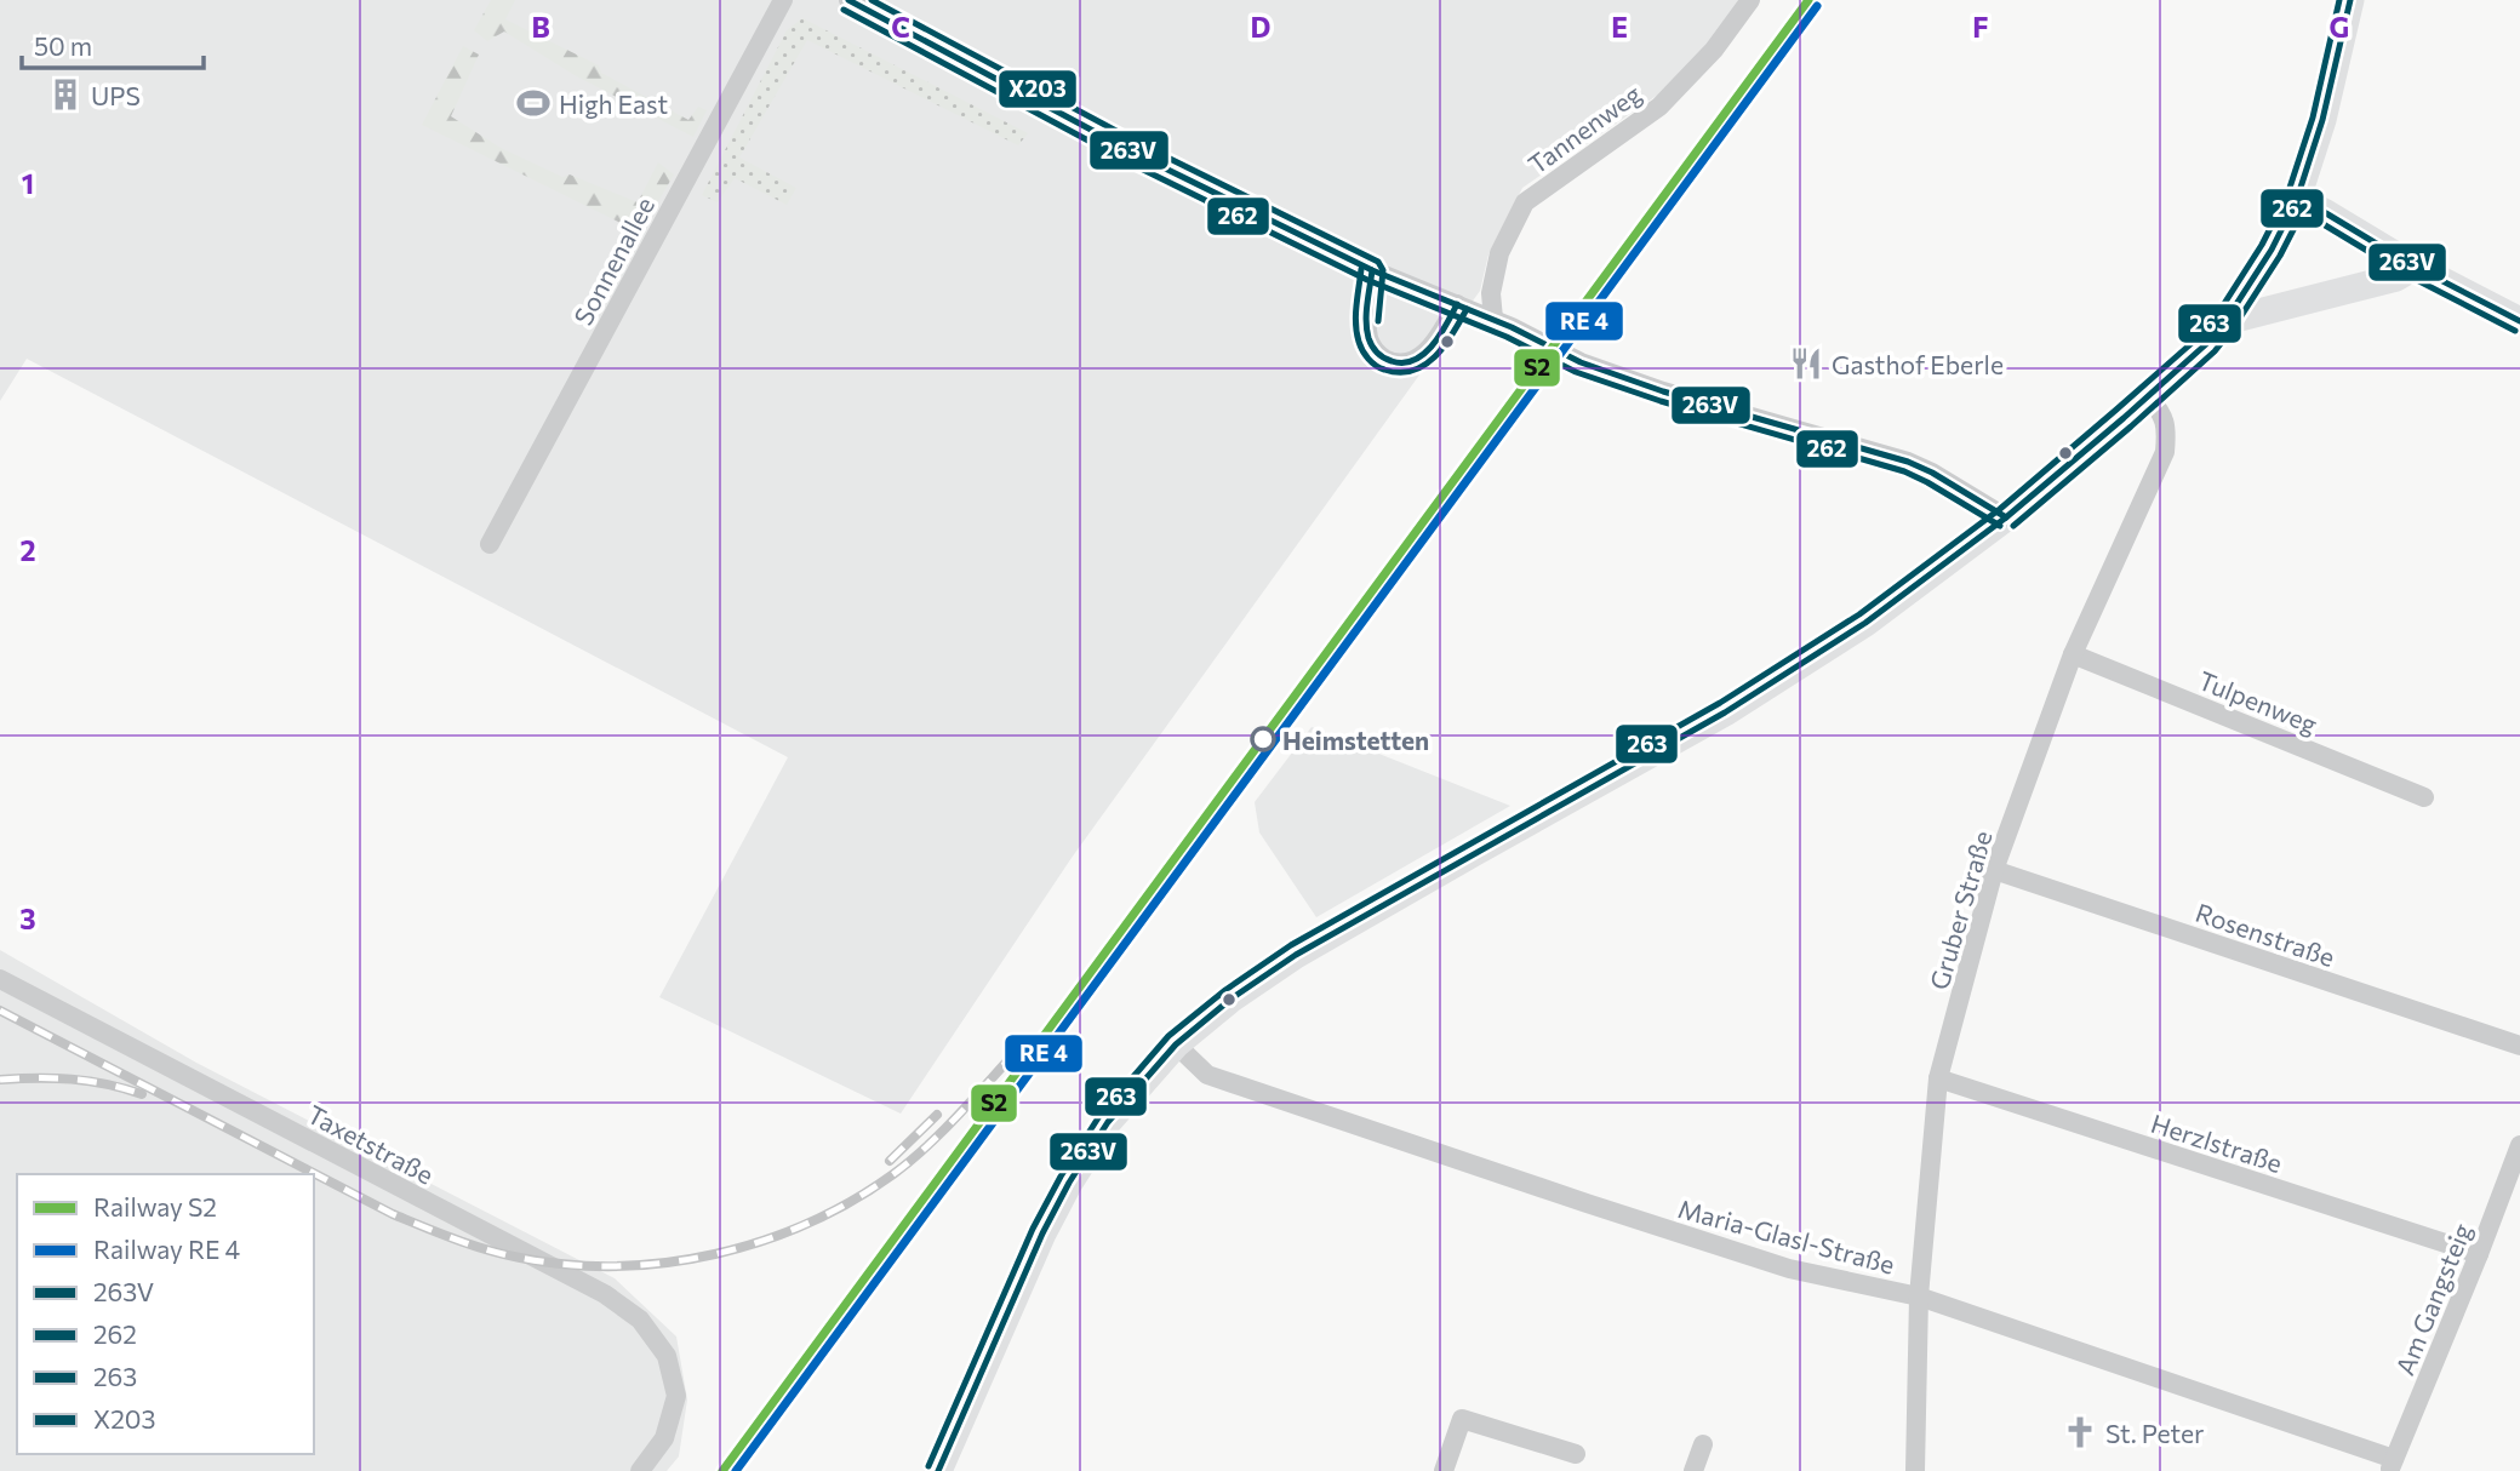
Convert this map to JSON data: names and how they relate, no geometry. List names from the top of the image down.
{
  "streets": {
    "street": [
      "Tannenweg",
      "Sonnenallee",
      "Tulpenweg",
      "Gruber Straße",
      "Rosenstraße",
      "Herzlstraße",
      "Taxetstraße",
      "Maria-Glasl-Straße",
      "Am Gangsteig"
    ]
  },
  "crossings": [
    ["Tulpenweg", "Gruber Straße"],
    ["Gruber Straße", "Rosenstraße"],
    ["Gruber Straße", "Herzlstraße"],
    ["Gruber Straße", "Maria-Glasl-Straße"],
    ["Herzlstraße", "Am Gangsteig"],
    ["Maria-Glasl-Straße", "Am Gangsteig"]
  ],
  "places": {
    "building": ["UPS"],
    "sports": ["High East"],
    "restaurant": ["Gasthof Eberle"],
    "other": ["Heimstetten"],
    "church": ["St. Peter"]
  },
  "lines": [
    "rail line S2",
    "transit line 263V",
    "transit line 263",
    "transit line X203",
    "transit line 262"
  ],
  "legend": [
    "Railway S2",
    "Railway RE 4",
    "263V",
    "262",
    "263",
    "X203"
  ],
  "scale_bar": "50 m",
  "grid": {
    "columns": [
      "B",
      "C",
      "D",
      "E",
      "F",
      "G"
    ],
    "rows": ["1", "2", "3"]
  }
}
